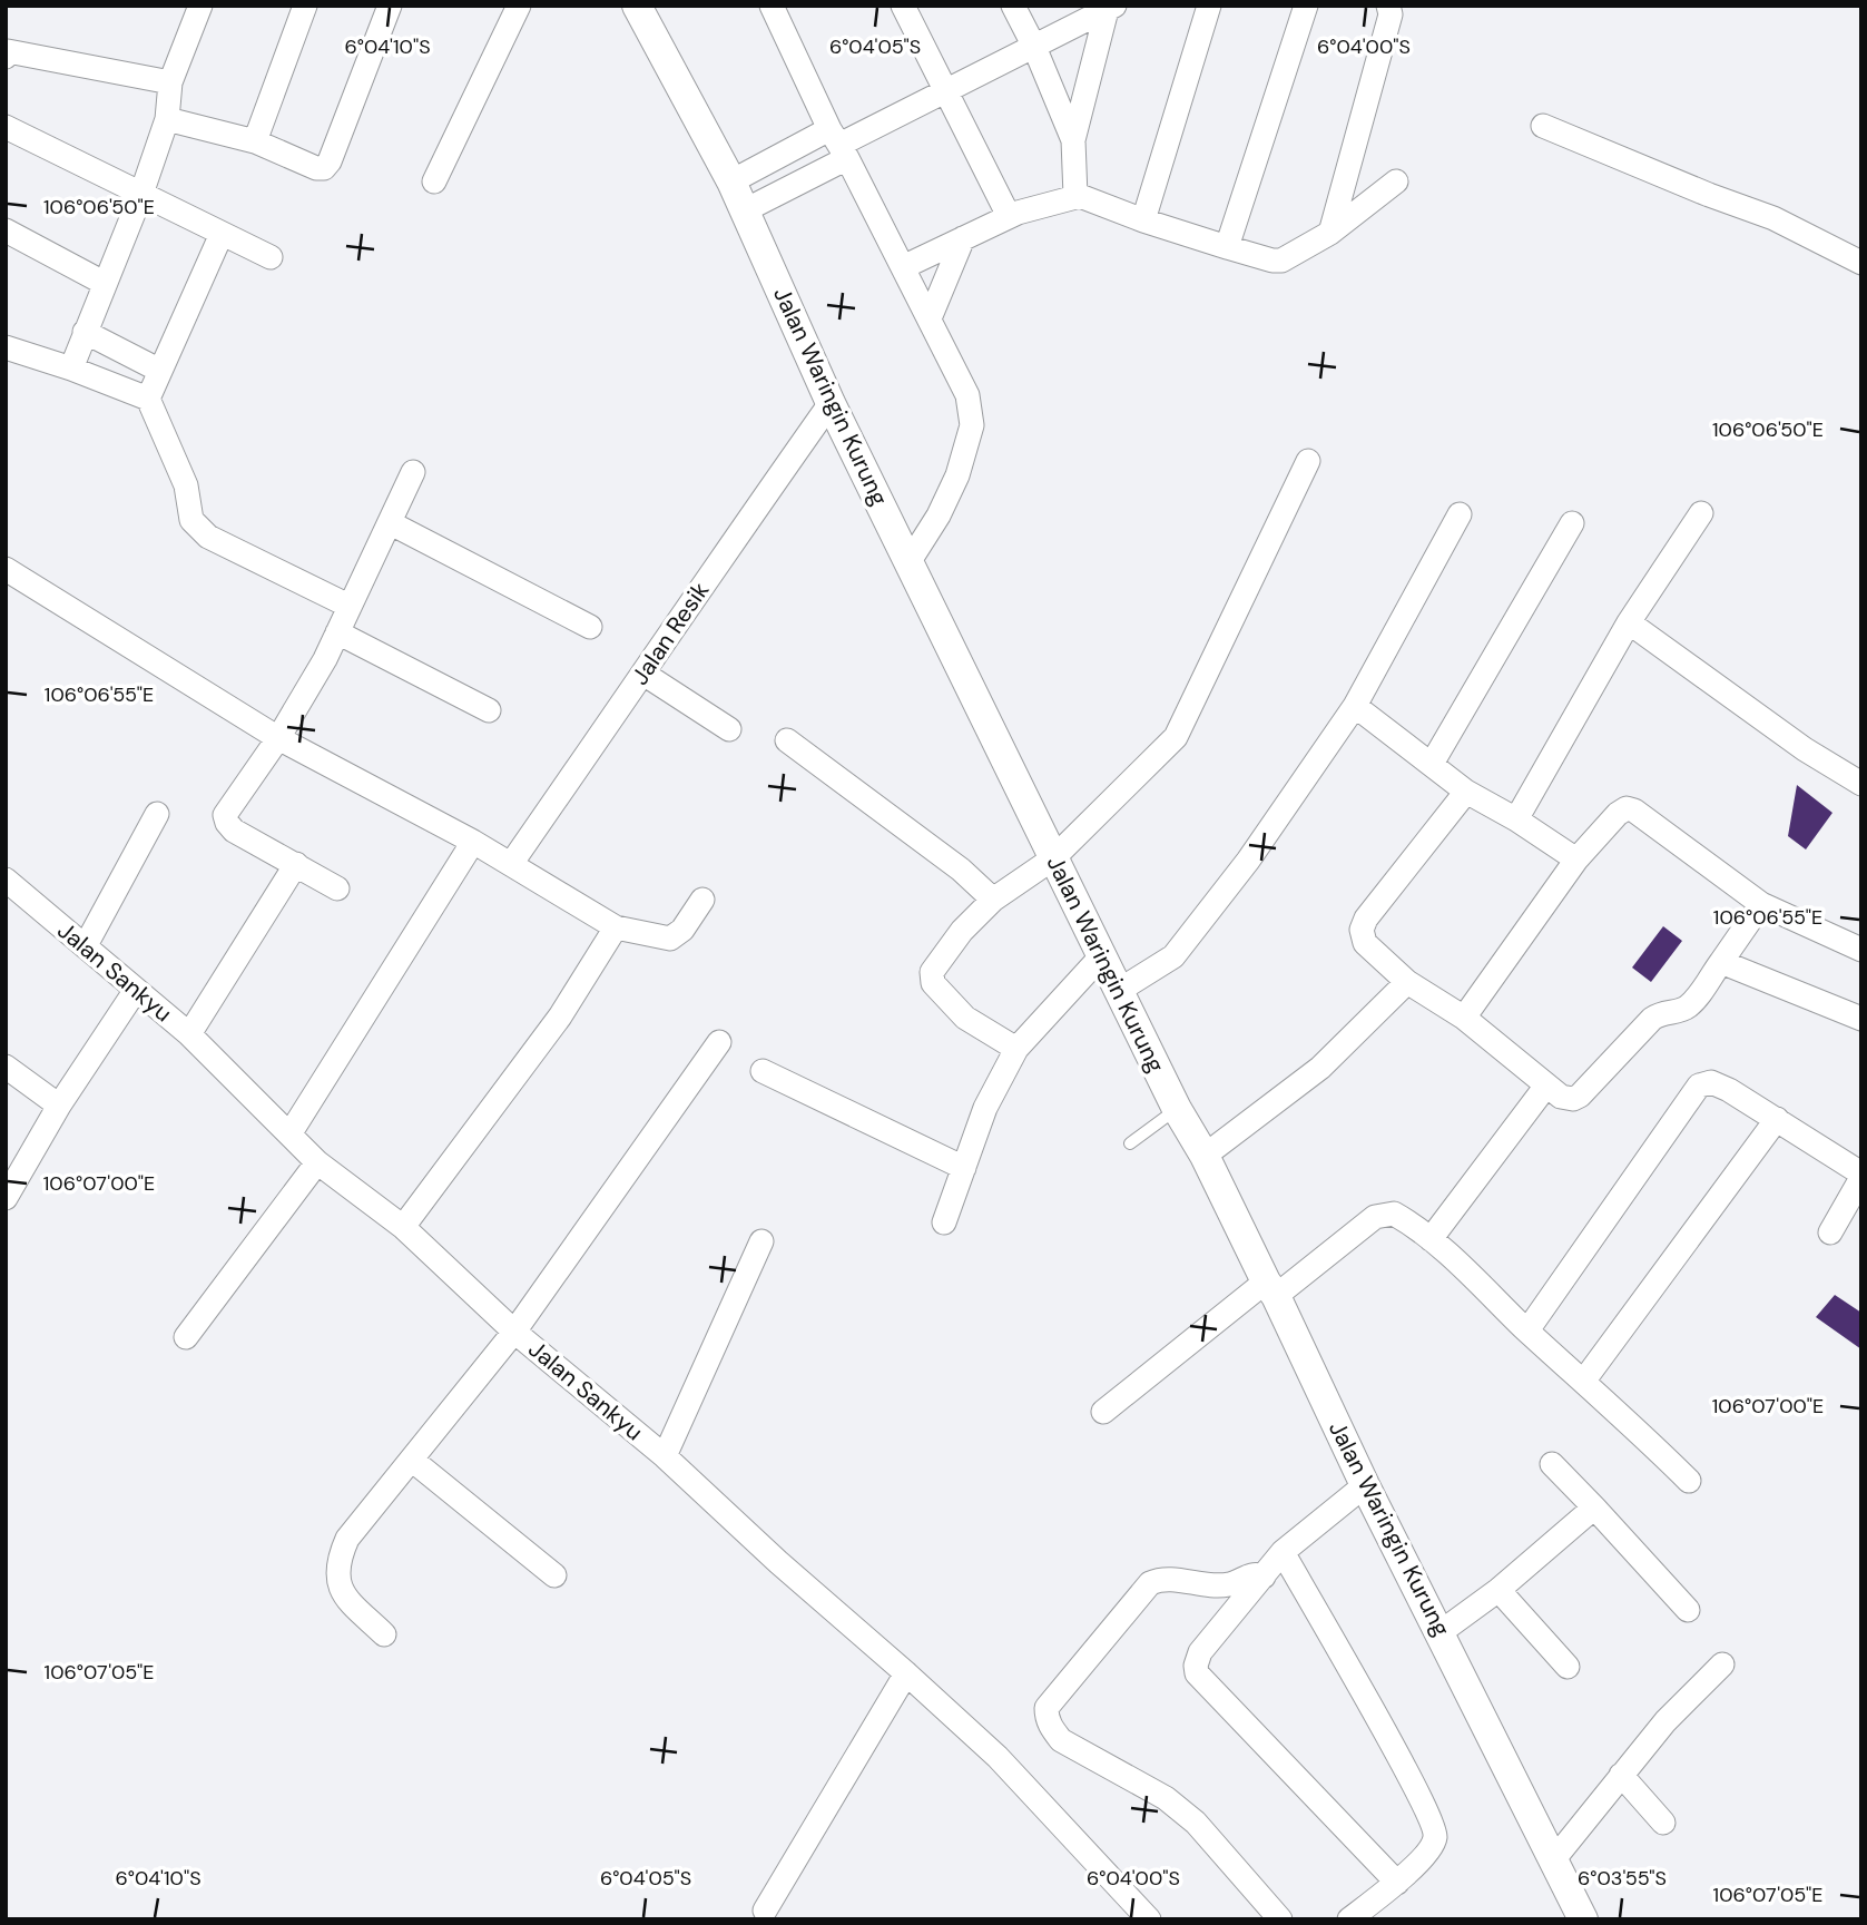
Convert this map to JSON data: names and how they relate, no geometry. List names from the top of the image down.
{
  "streets": {
    "street": ["Jalan Waringin Kurung", "Jalan Resik", "Jalan Sankyu"]
  },
  "crossings": [
    ["Jalan Waringin Kurung", "Jalan Resik"]
  ],
  "coordinates": [
    "6°04'10\"S",
    "6°04'05\"S",
    "6°04'00\"S",
    "106°06'50\"E",
    "106°06'55\"E",
    "106°07'00\"E",
    "106°07'05\"E",
    "6°03'55\"S"
  ]
}
